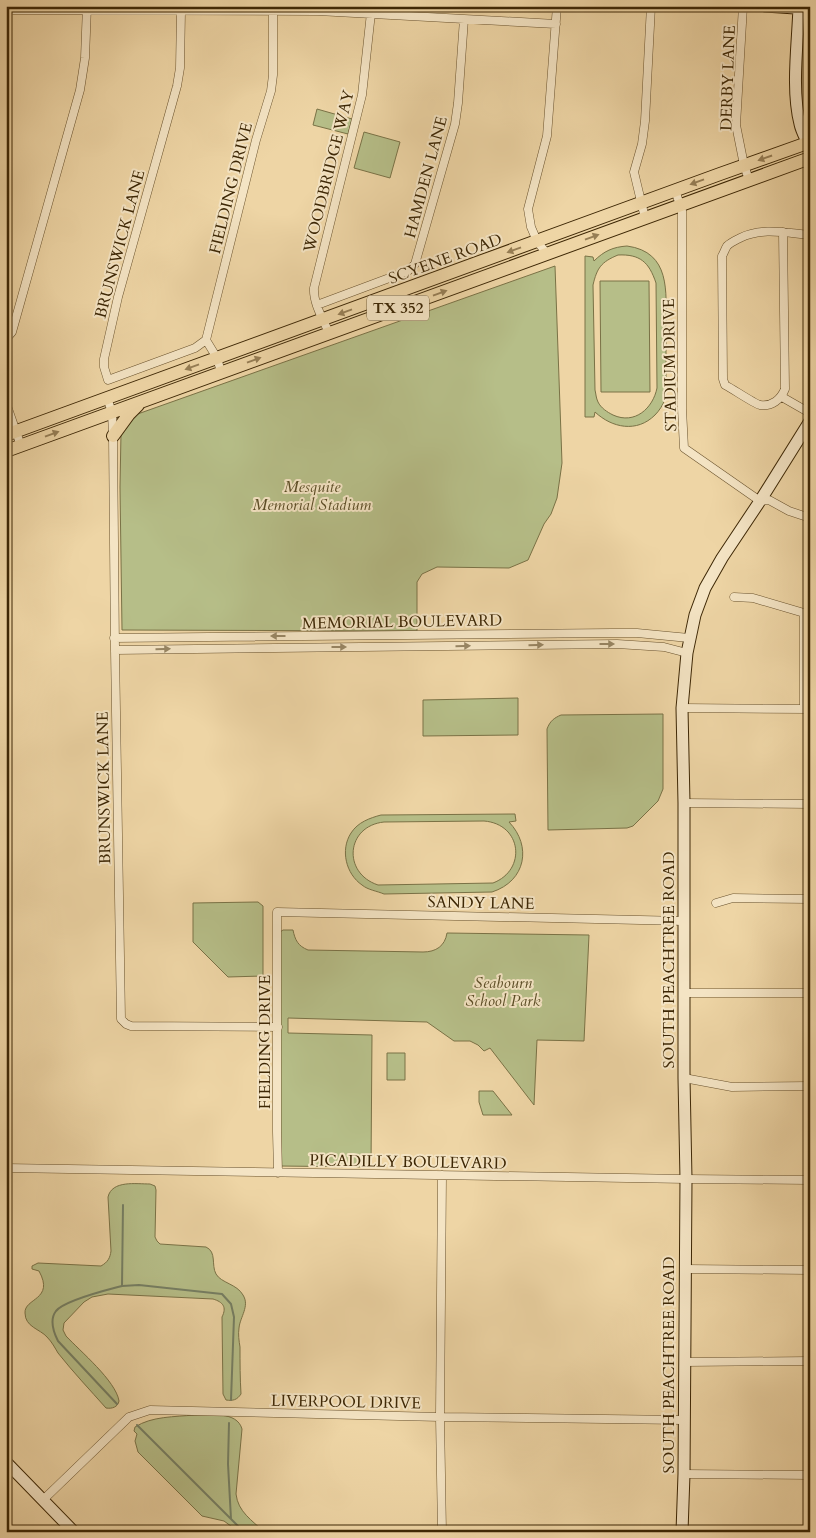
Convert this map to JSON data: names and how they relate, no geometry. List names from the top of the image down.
{
  "streets": {
    "main road": ["SCYENE ROAD", "TX 352", "SOUTH PEACHTREE ROAD"],
    "street": [
      "DERBY LANE",
      "WOODBRIDGE WAY",
      "HAMDEN LANE",
      "FIELDING DRIVE",
      "BRUNSWICK LANE",
      "STADIUM DRIVE",
      "MEMORIAL BOULEVARD",
      "SANDY LANE",
      "PICADILLY BOULEVARD",
      "LIVERPOOL DRIVE"
    ]
  },
  "crossings": [
    ["DERBY LANE", "SCYENE ROAD"],
    ["WOODBRIDGE WAY", "HAMDEN LANE"],
    ["WOODBRIDGE WAY", "SCYENE ROAD"],
    ["FIELDING DRIVE", "BRUNSWICK LANE"],
    ["FIELDING DRIVE", "SANDY LANE"],
    ["FIELDING DRIVE", "PICADILLY BOULEVARD"],
    ["BRUNSWICK LANE", "SCYENE ROAD"],
    ["BRUNSWICK LANE", "MEMORIAL BOULEVARD"],
    ["SCYENE ROAD", "STADIUM DRIVE"],
    ["STADIUM DRIVE", "SOUTH PEACHTREE ROAD"],
    ["MEMORIAL BOULEVARD", "SOUTH PEACHTREE ROAD"],
    ["SANDY LANE", "SOUTH PEACHTREE ROAD"],
    ["SOUTH PEACHTREE ROAD", "PICADILLY BOULEVARD"],
    ["SOUTH PEACHTREE ROAD", "LIVERPOOL DRIVE"]
  ],
  "parks": ["Mesquite Memorial Stadium", "Seabourn School Park"]
}
